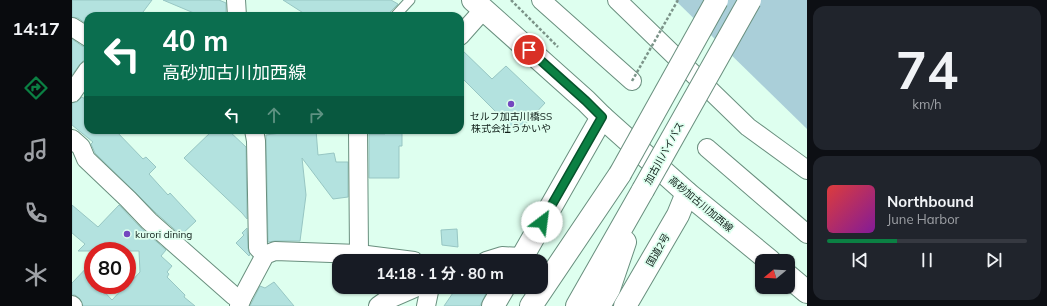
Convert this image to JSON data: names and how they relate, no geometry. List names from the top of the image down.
{
  "streets": {
    "main road": ["加古川バイパス", "高砂加古川加西線", "国道2号"]
  },
  "crossings": [
    ["高砂加古川加西線", "国道2号"]
  ],
  "places": ["セルフ加古川橋SS 株式会社うかいや", "kurori dining"],
  "north": "left",
  "page": {
    "tabs": "14:17",
    "tile": ["74", "km/h"],
    "turn": ["40 m", "高砂加古川加西線"],
    "song": ["Northbound", "June Harbor"],
    "limit": "80",
    "trip": "14:18 · 1 分 · 80 m"
  }
}
